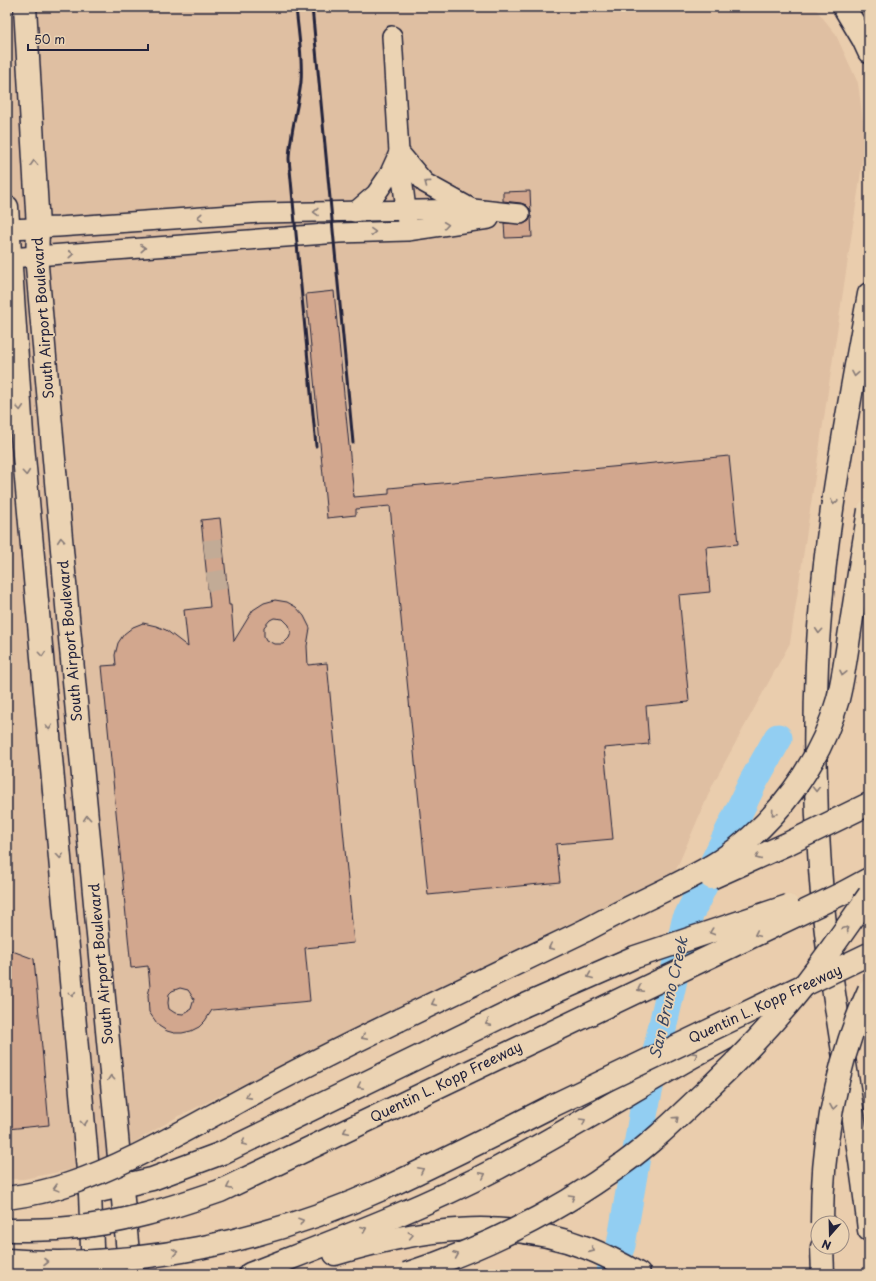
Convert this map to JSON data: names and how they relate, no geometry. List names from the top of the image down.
{
  "streets": {
    "main road": ["South Airport Boulevard", "Quentin L. Kopp Freeway"]
  },
  "water": ["San Bruno Creek"],
  "scale_bar": "50 m",
  "north": "bottom"
}
